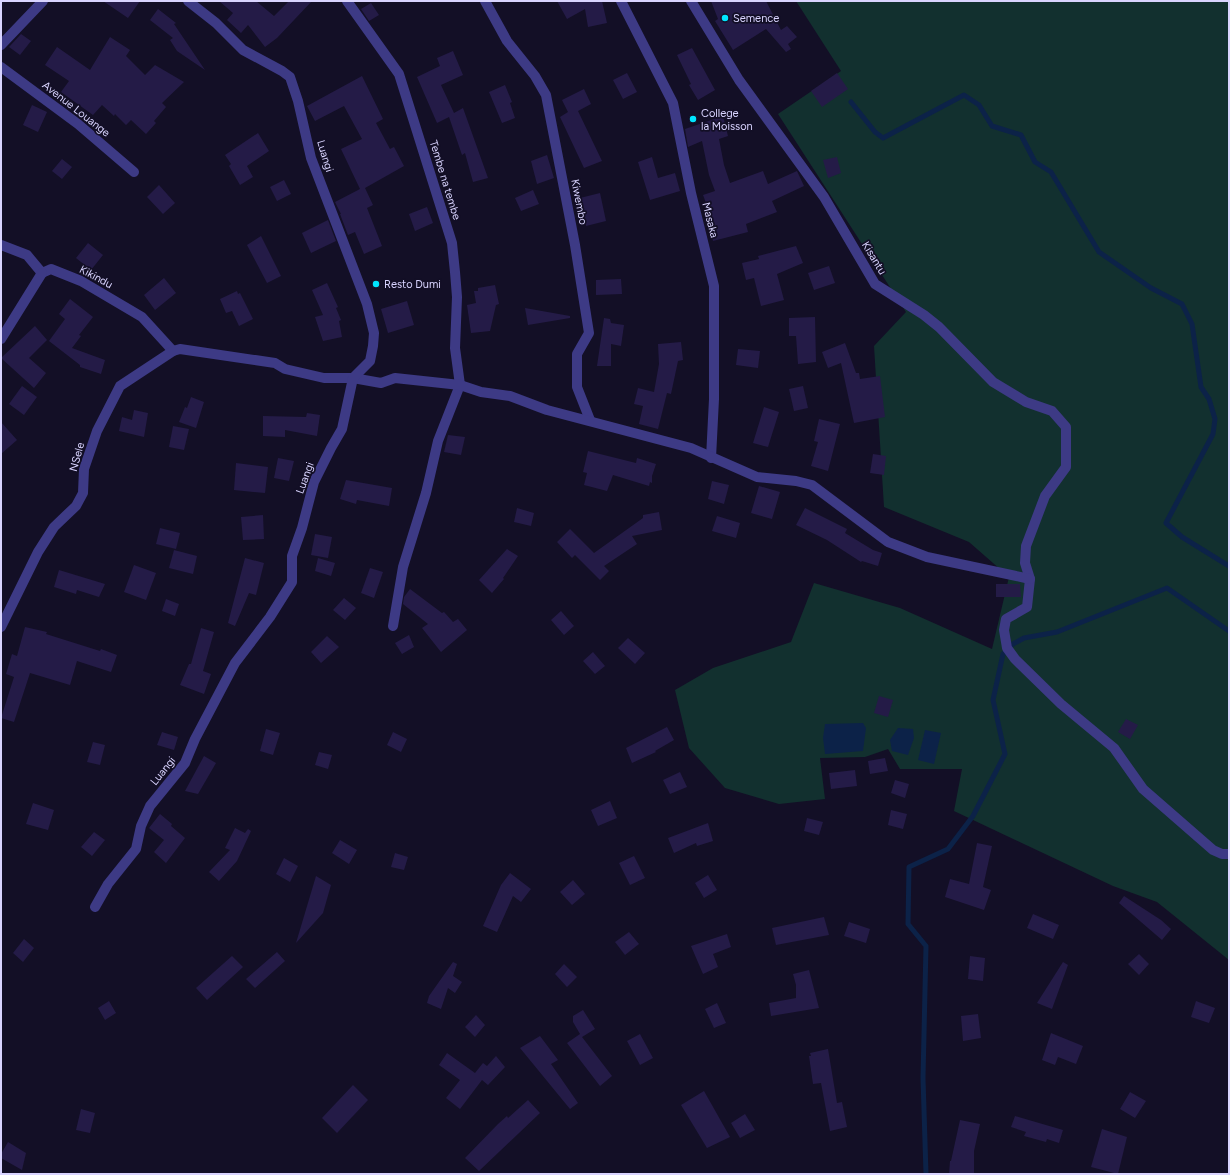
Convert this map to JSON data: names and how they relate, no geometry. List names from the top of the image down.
{
  "streets": {
    "street": [
      "Avenue Louange",
      "Luangi",
      "Tembe na tembe",
      "Kiwembo",
      "Masaka",
      "Kisantu",
      "Kikindu",
      "NSele"
    ]
  },
  "crossings": [
    ["Kikindu", "NSele"]
  ],
  "places": ["Semence", "College la Moisson", "Resto Dumi"]
}
